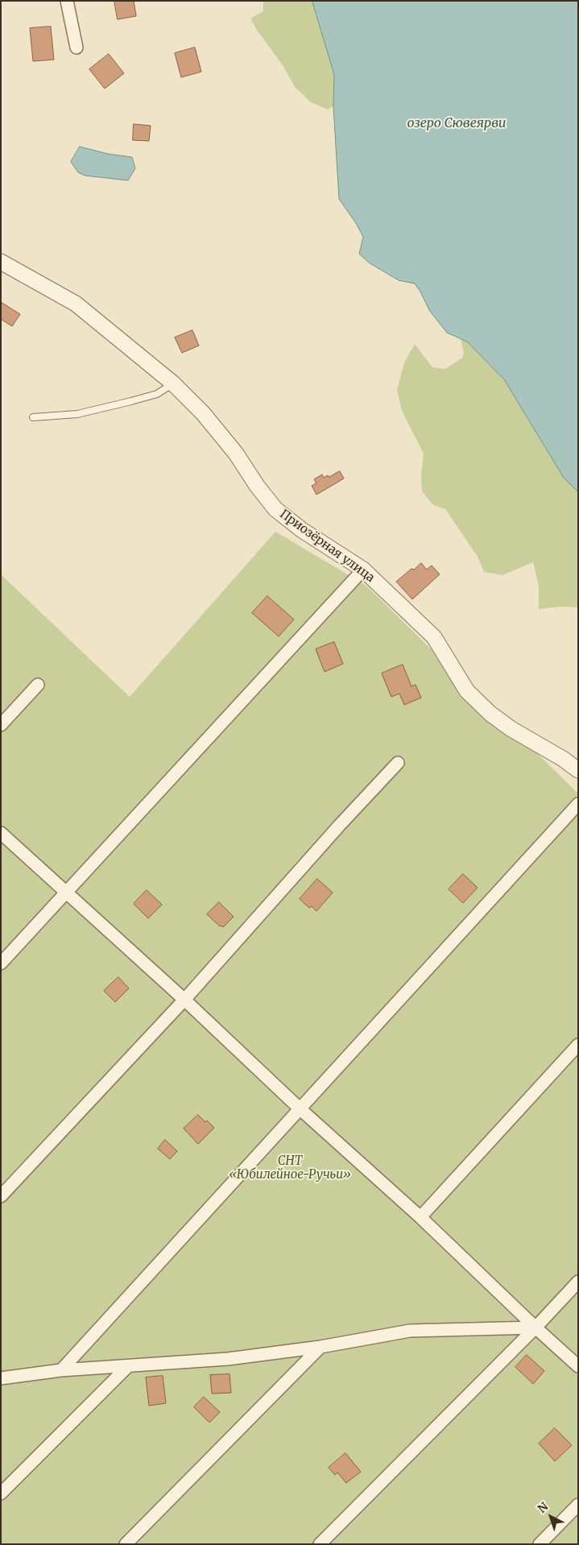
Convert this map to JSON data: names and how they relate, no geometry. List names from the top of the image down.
{
  "streets": {
    "street": ["Приозёрная улица"]
  },
  "water": ["озеро Сювеярви"],
  "parks": ["СНТ «Юбилейное-Ручьи»"],
  "north": "top left"
}
